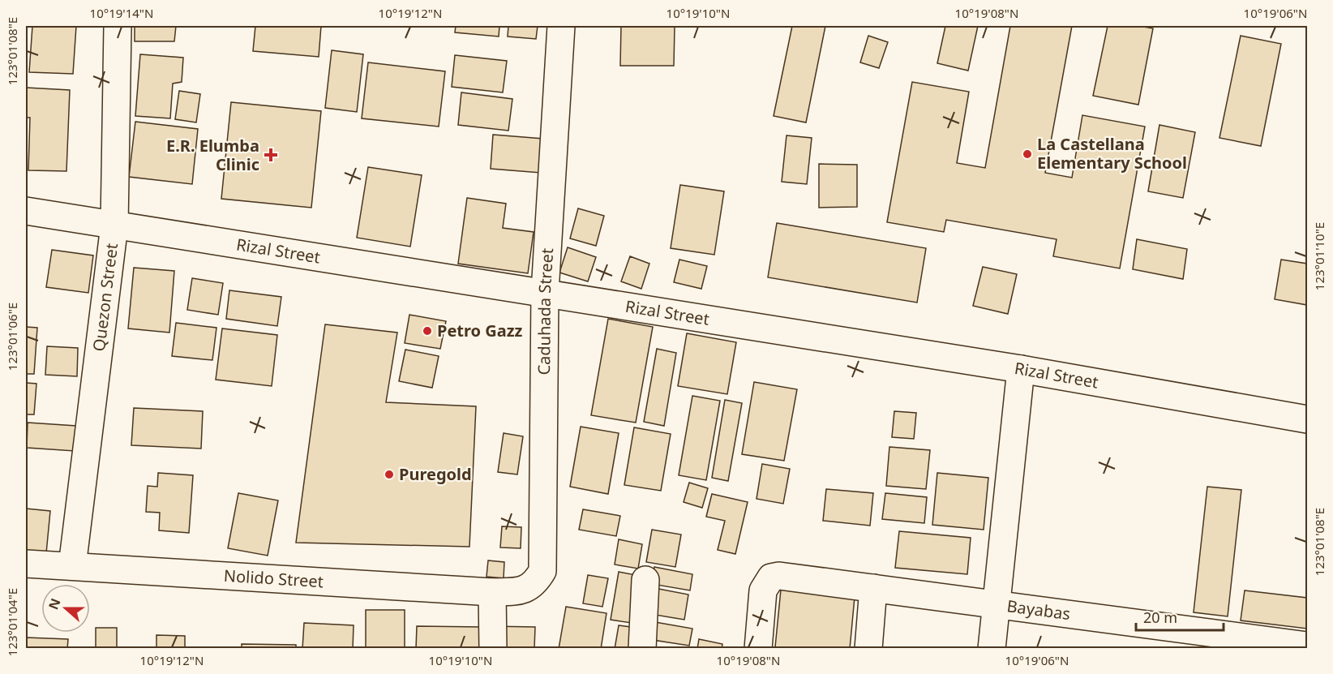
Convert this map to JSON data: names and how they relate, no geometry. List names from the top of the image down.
{
  "streets": {
    "street": [
      "Rizal Street",
      "Quezon Street",
      "Caduhada Street",
      "Nolido Street",
      "Bayabas"
    ]
  },
  "crossings": [
    ["Rizal Street", "Quezon Street"],
    ["Rizal Street", "Caduhada Street"],
    ["Quezon Street", "Nolido Street"],
    ["Caduhada Street", "Nolido Street"]
  ],
  "places": {
    "other": ["La Castellana Elementary School", "Petro Gazz", "Puregold"],
    "health": ["E.R. Elumba Clinic"]
  },
  "scale_bar": "20 m",
  "north": "left",
  "coordinates": [
    "10°19'14\"N",
    "10°19'12\"N",
    "10°19'10\"N",
    "10°19'08\"N",
    "10°19'06\"N",
    "123°01'08\"E",
    "123°01'10\"E",
    "123°01'06\"E",
    "123°01'04\"E"
  ]
}
